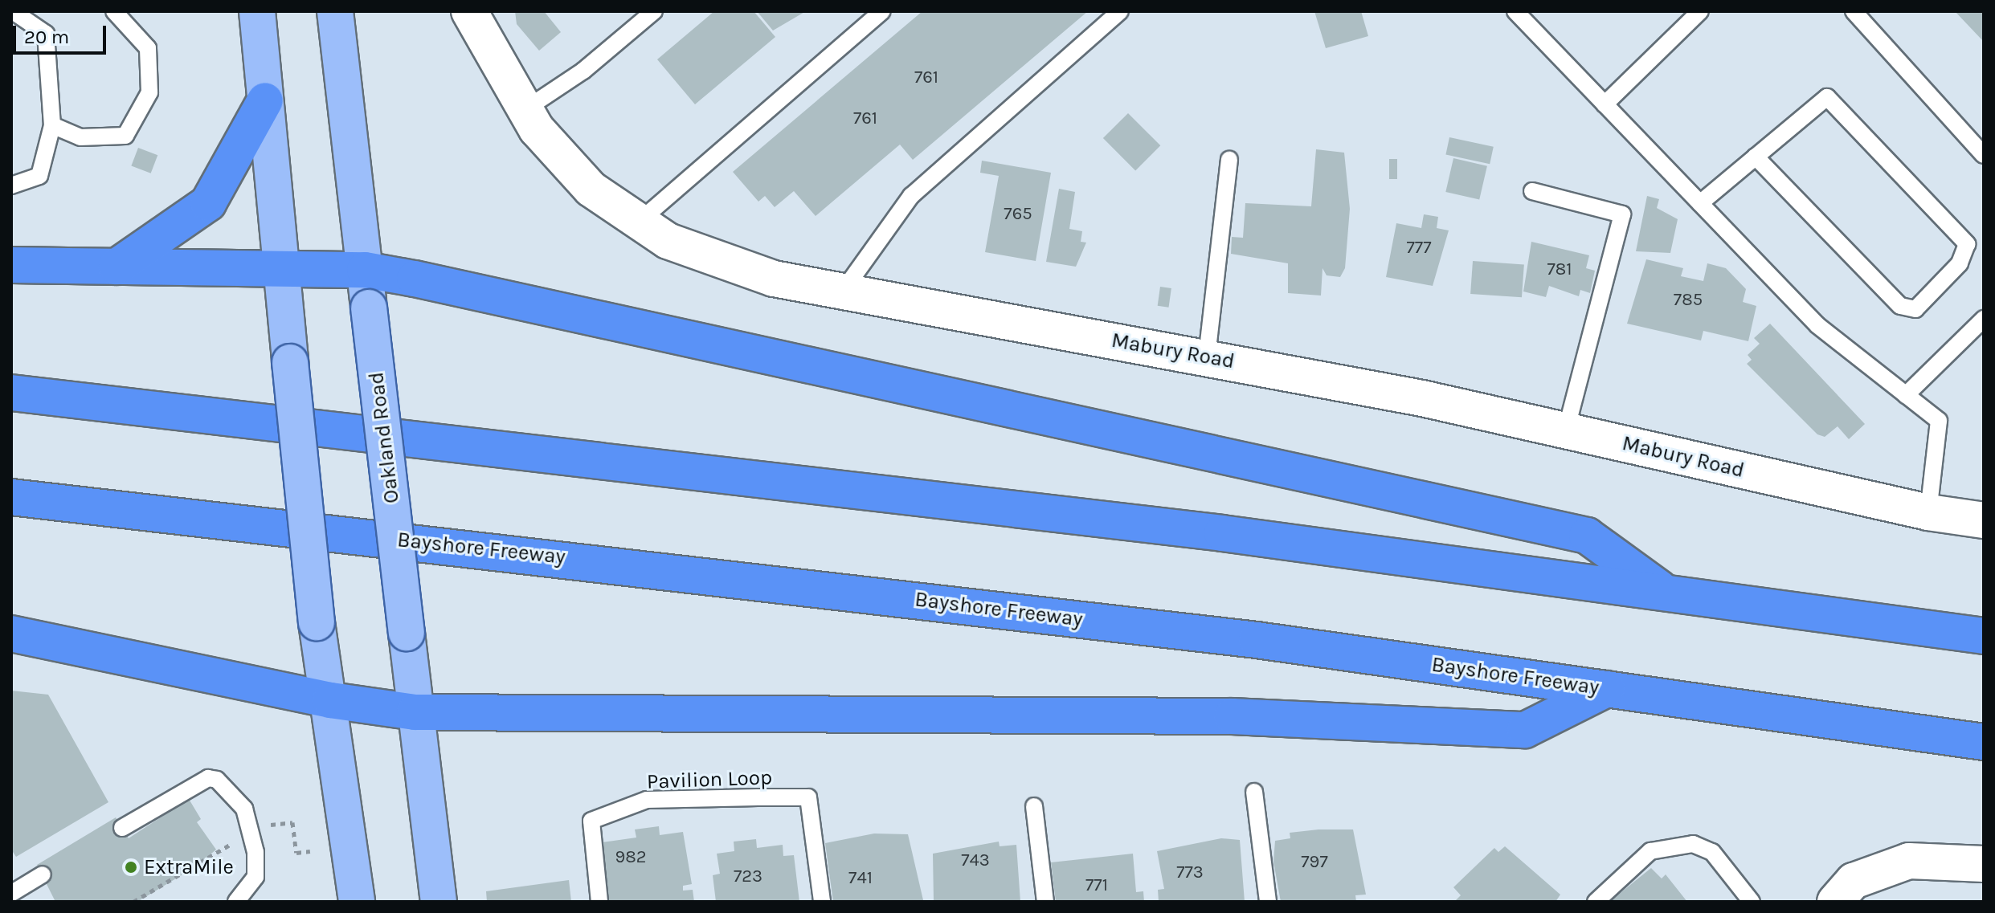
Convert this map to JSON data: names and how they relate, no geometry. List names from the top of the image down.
{
  "streets": {
    "highway": ["Bayshore Freeway"],
    "main road": ["Oakland Road"],
    "street": ["Mabury Road"],
    "lane": ["Pavilion Loop"]
  },
  "places": ["ExtraMile"],
  "house_numbers": [
    "761",
    "761",
    "765",
    "777",
    "781",
    "785",
    "982",
    "743",
    "797",
    "773",
    "723",
    "741",
    "771"
  ],
  "scale_bar": "20 m"
}
